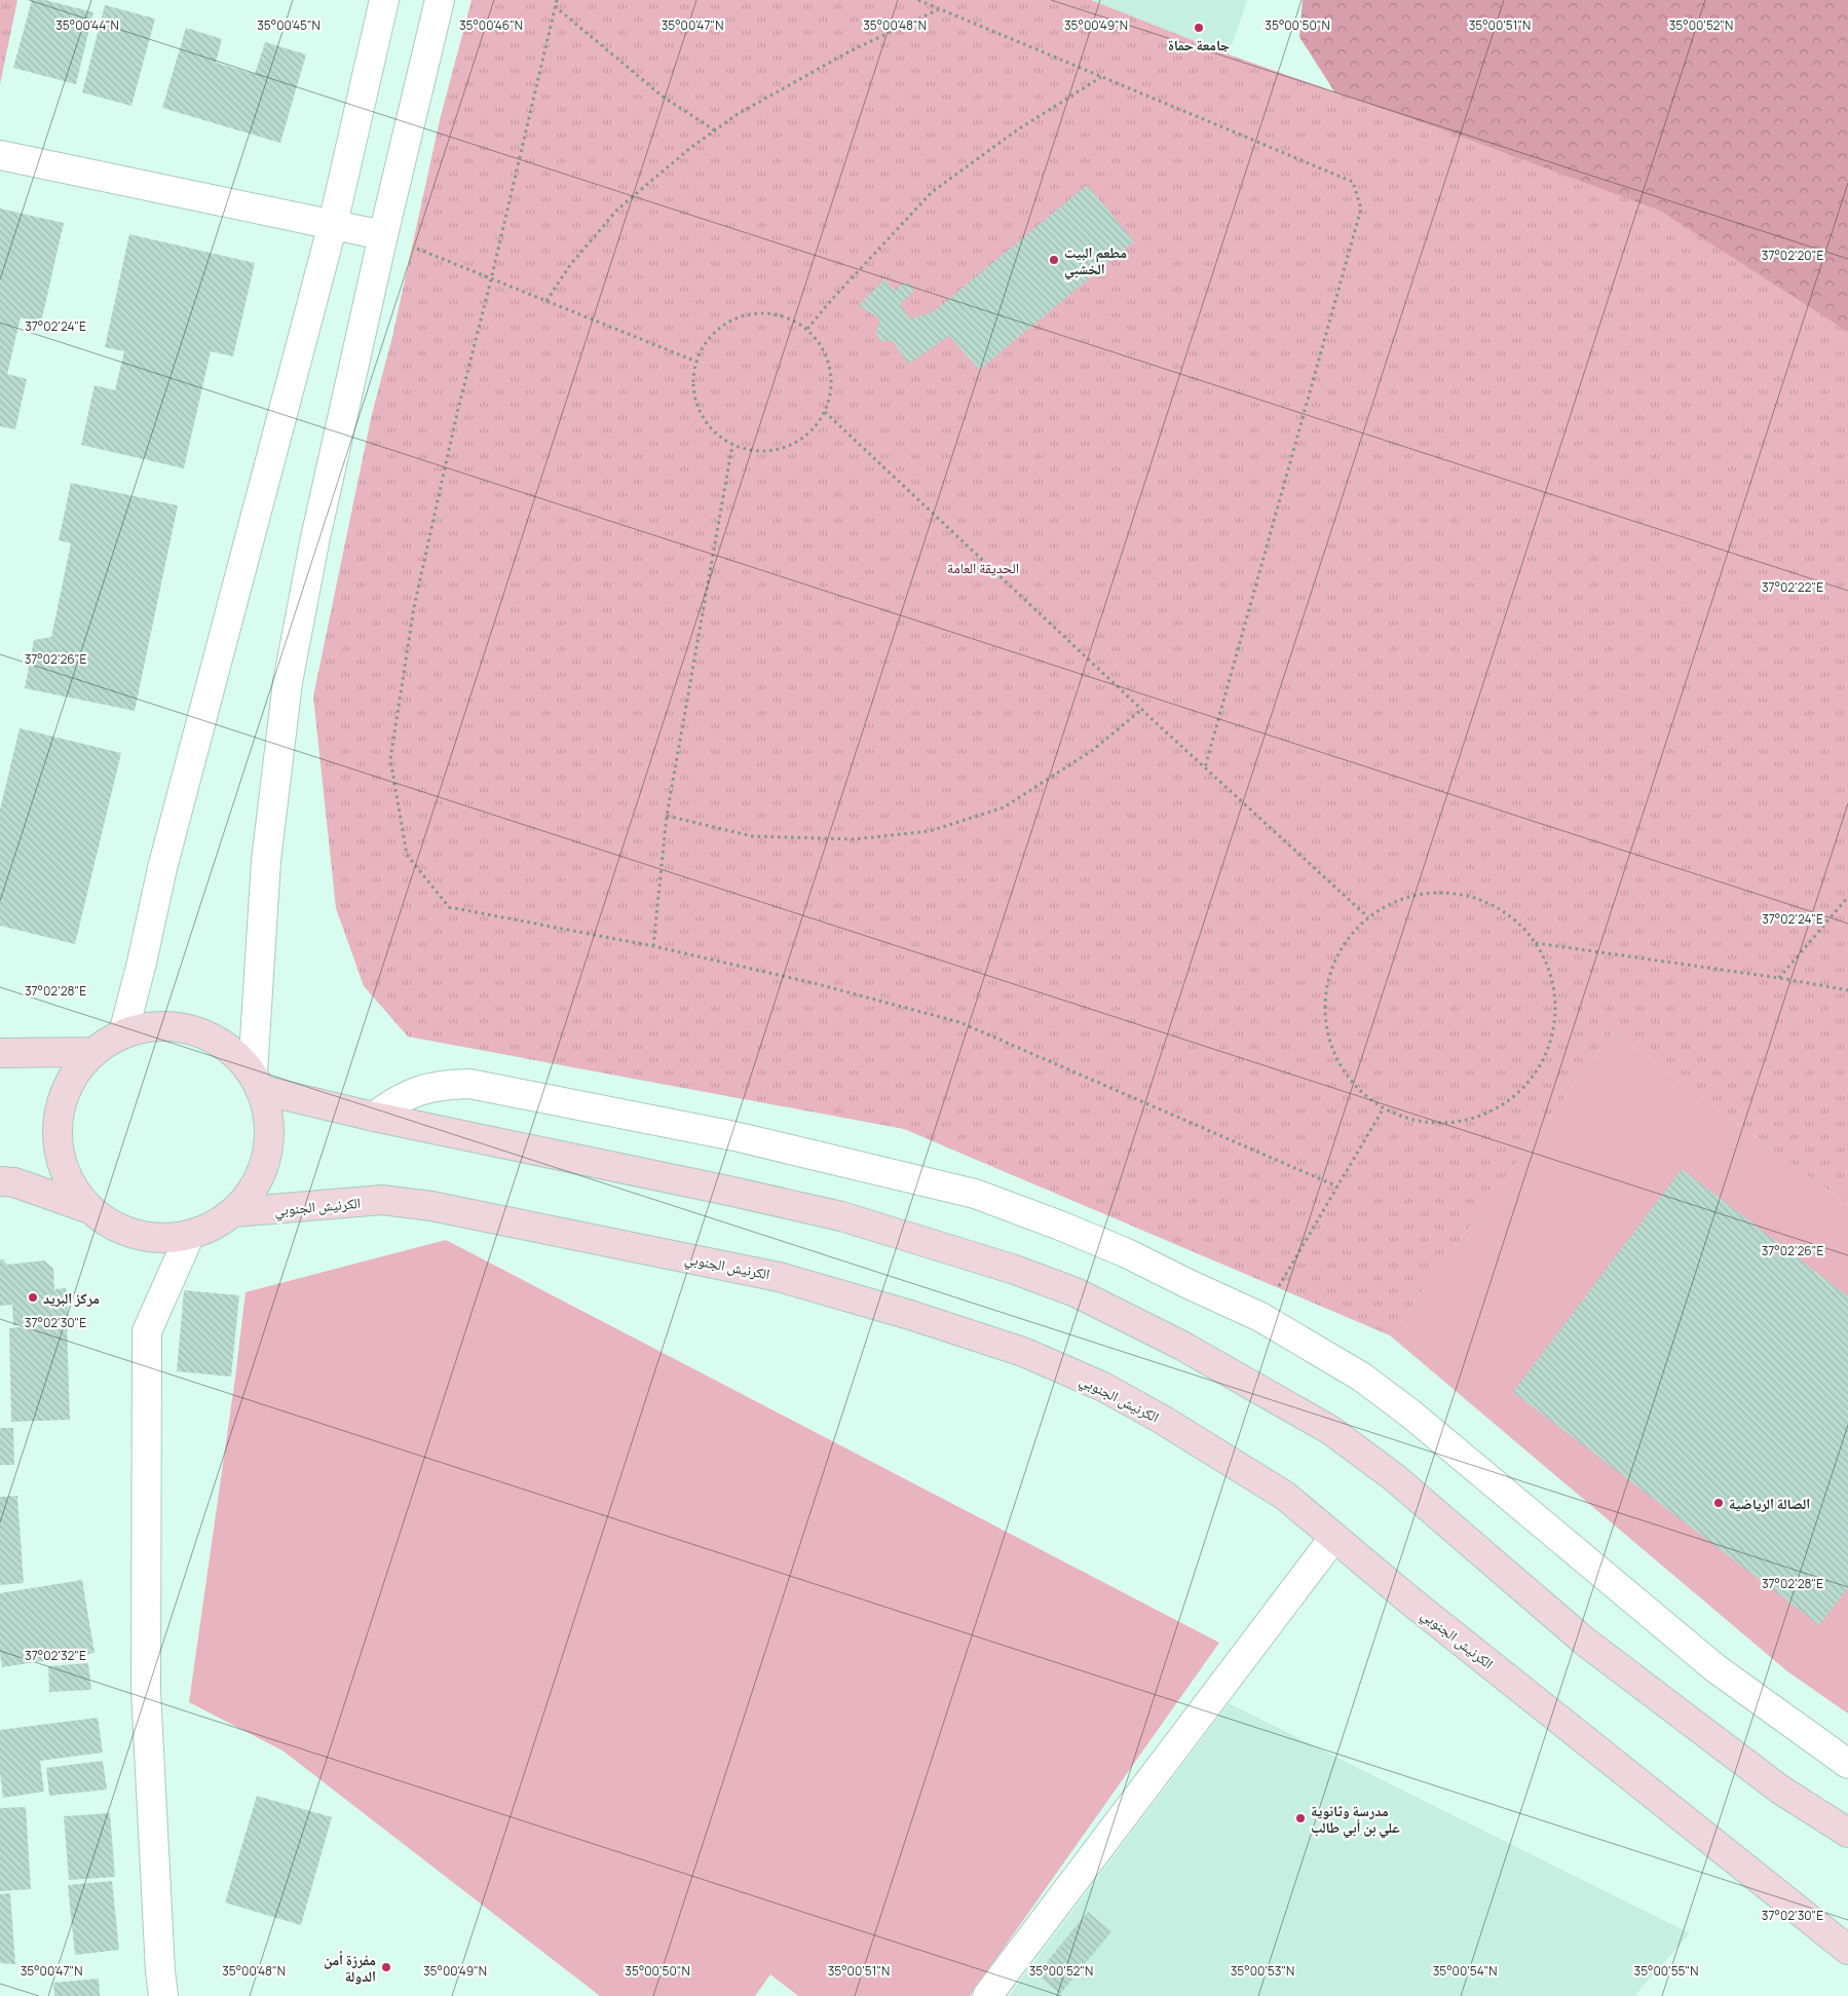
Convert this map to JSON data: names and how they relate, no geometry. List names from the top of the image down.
{
  "streets": {
    "main road": ["الكرنيش الجنوبي"]
  },
  "parks": ["الحديقة العامة"],
  "places": [
    "جامعة حماة",
    "مطعم البيت الخشبي",
    "مركز البريد",
    "الصالة الرياضية",
    "مدرسة وثانوية علي بن أبي طالب",
    "مفرزة أمن الدولة"
  ],
  "coordinates": [
    "35°00'44\"N",
    "35°00'45\"N",
    "35°00'46\"N",
    "35°00'47\"N",
    "35°00'48\"N",
    "35°00'49\"N",
    "35°00'50\"N",
    "35°00'51\"N",
    "35°00'52\"N",
    "37°02'20\"E",
    "37°02'24\"E",
    "37°02'22\"E",
    "37°02'26\"E",
    "37°02'28\"E",
    "37°02'30\"E",
    "37°02'32\"E",
    "35°00'53\"N",
    "35°00'54\"N",
    "35°00'55\"N"
  ]
}
